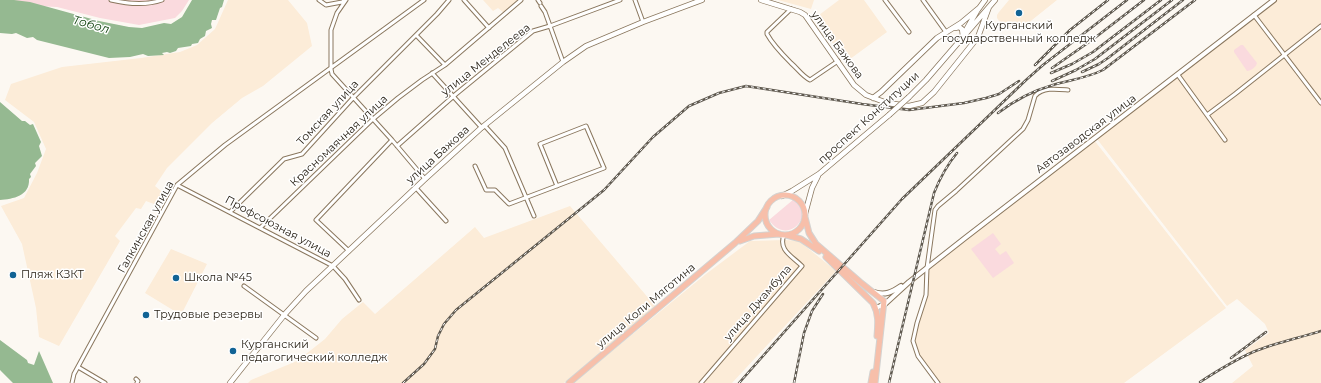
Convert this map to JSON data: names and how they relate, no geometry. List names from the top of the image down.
{
  "streets": {
    "main road": ["улица Бажова", "проспект Конституции", "улица Коли Мяготина"],
    "street": [
      "улица Менделеева",
      "Томская улица",
      "Автозаводская улица",
      "Красномаячная улица",
      "Галкинская улица",
      "Профсоюзная улица",
      "улица Джамбула"
    ]
  },
  "crossings": [
    ["улица Бажова", "проспект Конституции"],
    ["улица Бажова", "Профсоюзная улица"],
    ["Томская улица", "Профсоюзная улица"],
    ["проспект Конституции", "улица Джамбула"],
    ["проспект Конституции", "улица Коли Мяготина"],
    ["Красномаячная улица", "Профсоюзная улица"],
    ["Галкинская улица", "Профсоюзная улица"],
    ["улица Джамбула", "улица Коли Мяготина"]
  ],
  "water": ["Тобол"],
  "places": [
    "Курганский государственный колледж",
    "Пляж КЗКТ",
    "Школа №45",
    "Трудовые резервы",
    "Курганский педагогический колледж"
  ]
}
